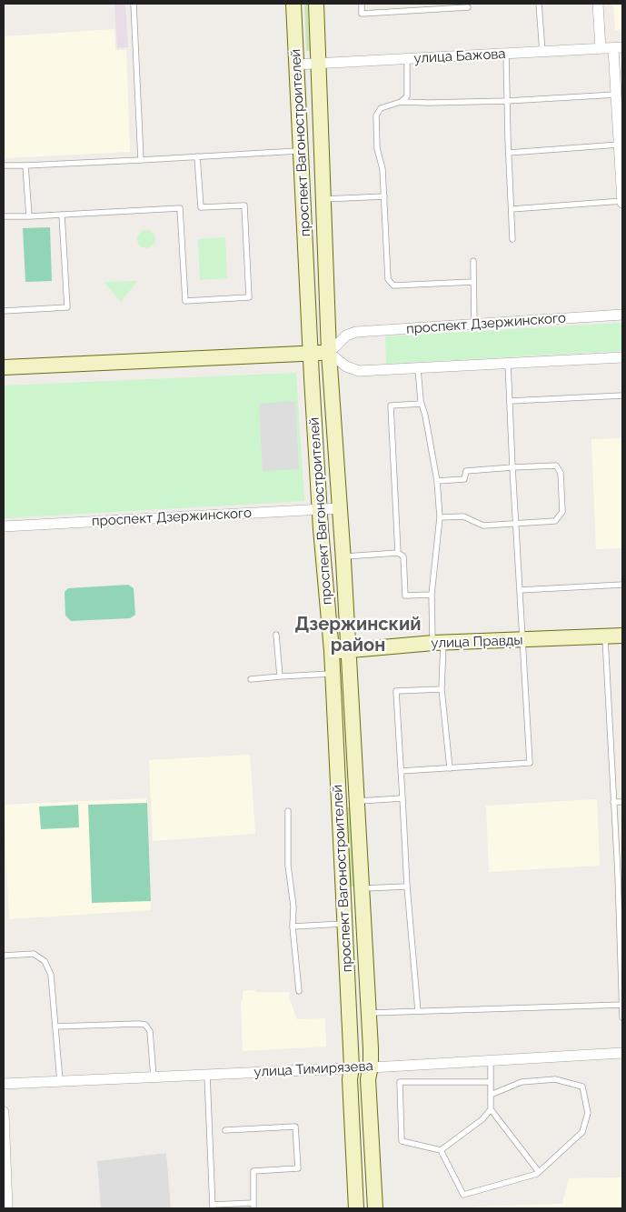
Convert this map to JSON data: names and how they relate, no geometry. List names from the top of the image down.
{
  "streets": {
    "main road": ["проспект Вагоностроителей", "улица Правды"],
    "street": ["улица Бажова", "проспект Дзержинского", "улица Тимирязева"]
  },
  "crossings": [
    ["улица Бажова", "проспект Вагоностроителей"],
    ["проспект Вагоностроителей", "проспект Дзержинского"],
    ["проспект Вагоностроителей", "улица Правды"],
    ["проспект Вагоностроителей", "улица Тимирязева"]
  ],
  "districts": ["Дзержинский район"]
}
